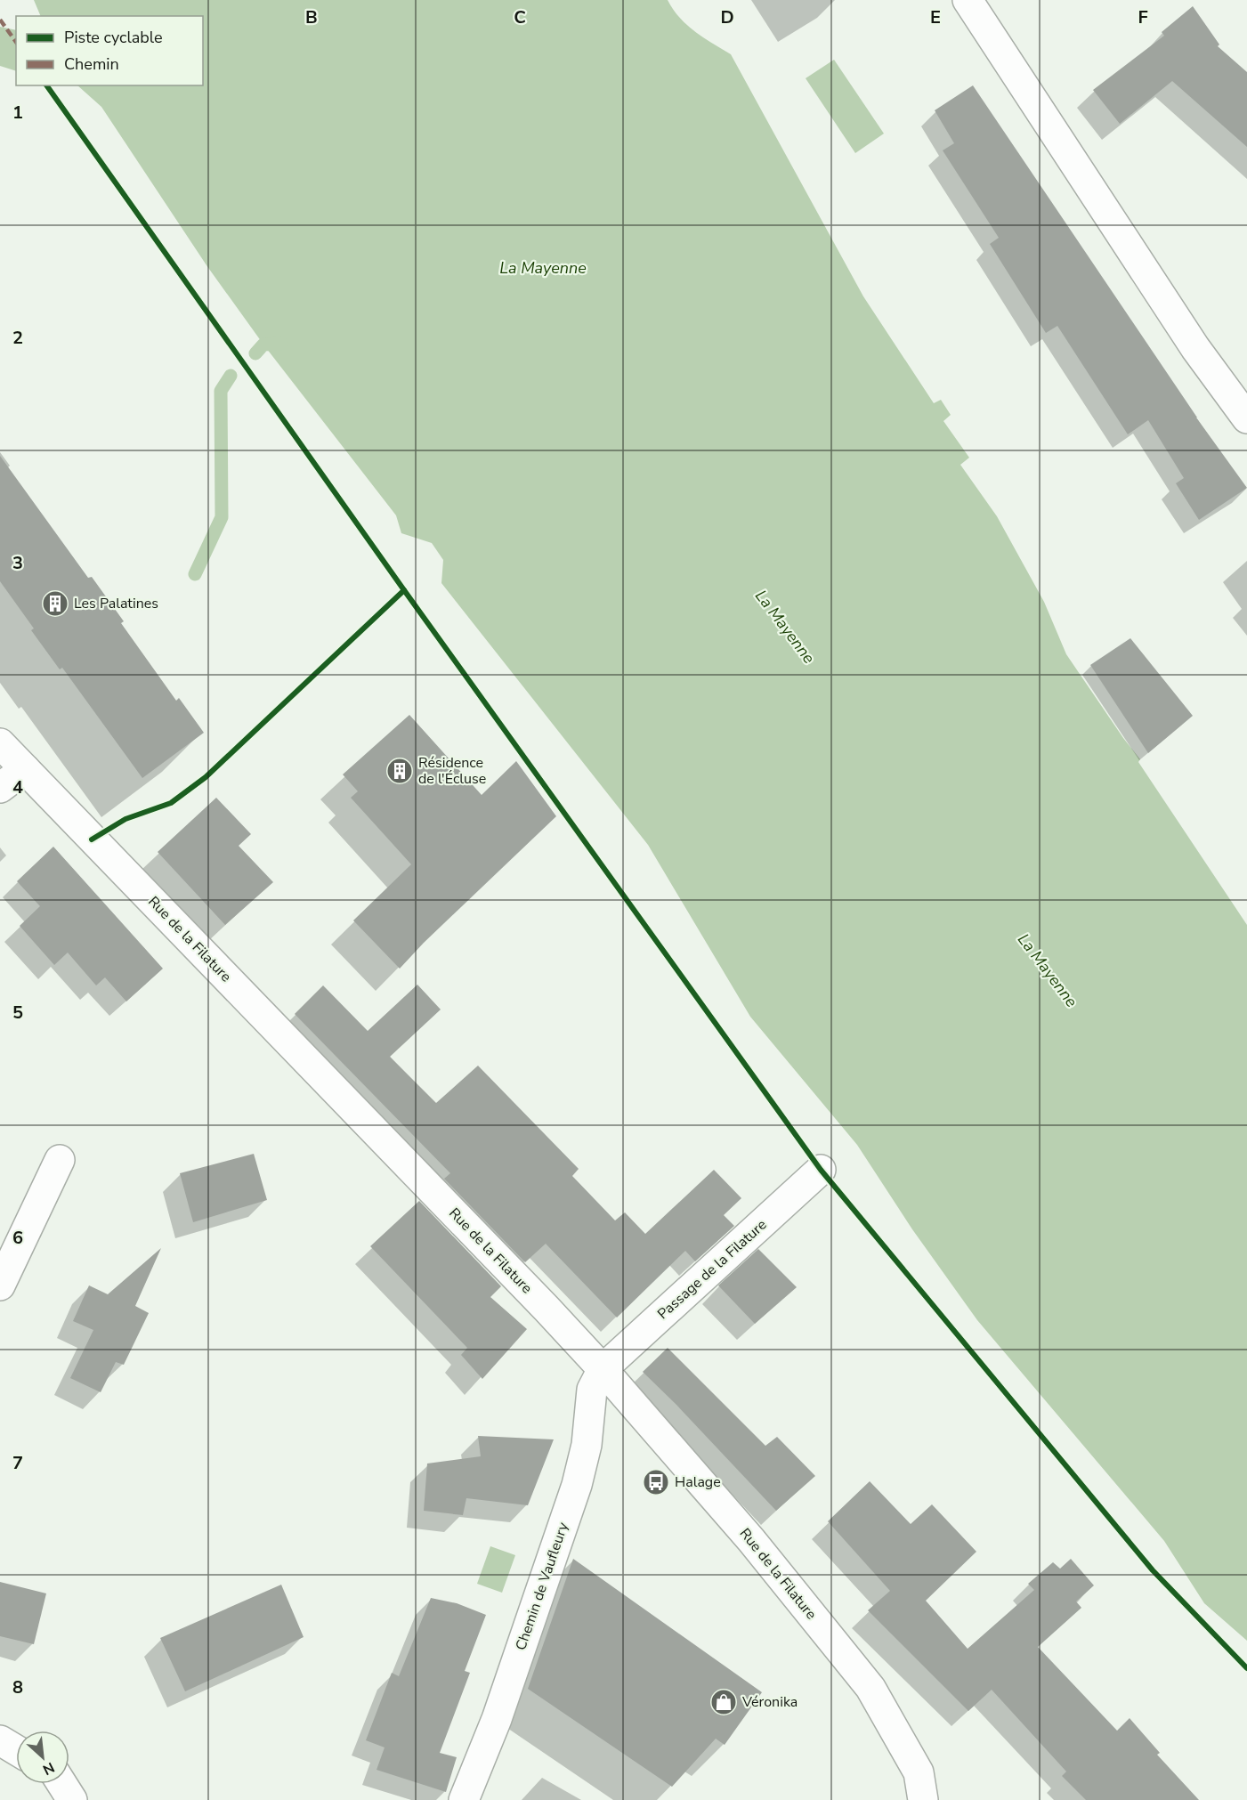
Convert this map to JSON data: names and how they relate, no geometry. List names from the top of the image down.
{
  "streets": {
    "street": ["Rue de la Filature", "Passage de la Filature", "Chemin de Vaufleury"]
  },
  "crossings": [
    ["Rue de la Filature", "Passage de la Filature"],
    ["Rue de la Filature", "Chemin de Vaufleury"],
    ["Passage de la Filature", "Chemin de Vaufleury"]
  ],
  "water": ["La Mayenne"],
  "places": {
    "building": ["Les Palatines", "Résidence de l'Écluse"],
    "bus stop": ["Halage"],
    "shop": ["Véronika"]
  },
  "legend": ["Piste cyclable", "Chemin"],
  "north": "bottom right",
  "grid": {
    "columns": [
      "B",
      "C",
      "D",
      "E",
      "F"
    ],
    "rows": [
      "1",
      "2",
      "3",
      "4",
      "5",
      "6",
      "7",
      "8"
    ]
  }
}
